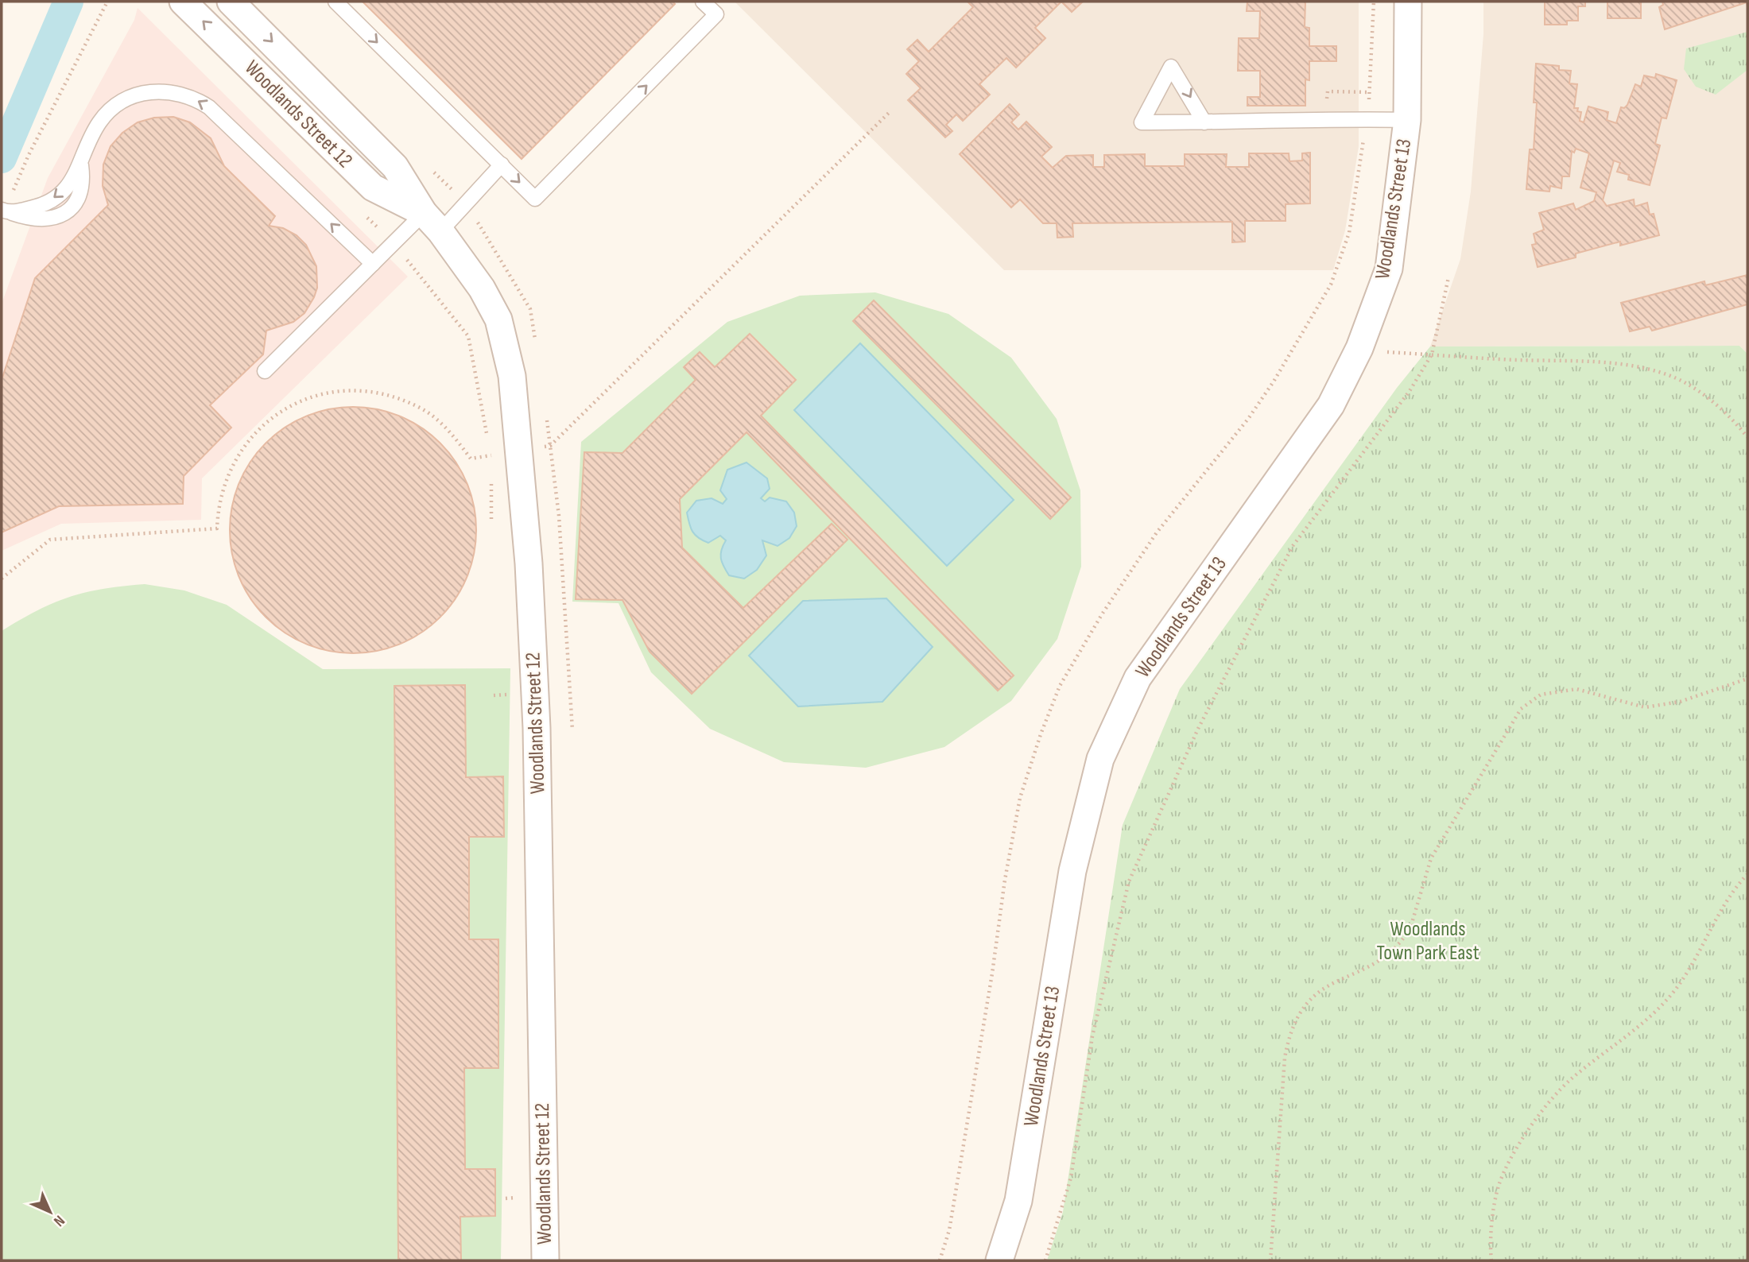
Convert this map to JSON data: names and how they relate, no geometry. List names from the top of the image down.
{
  "streets": {
    "street": ["Woodlands Street 12", "Woodlands Street 13"]
  },
  "parks": ["Woodlands Town Park East"],
  "north": "bottom right"
}
